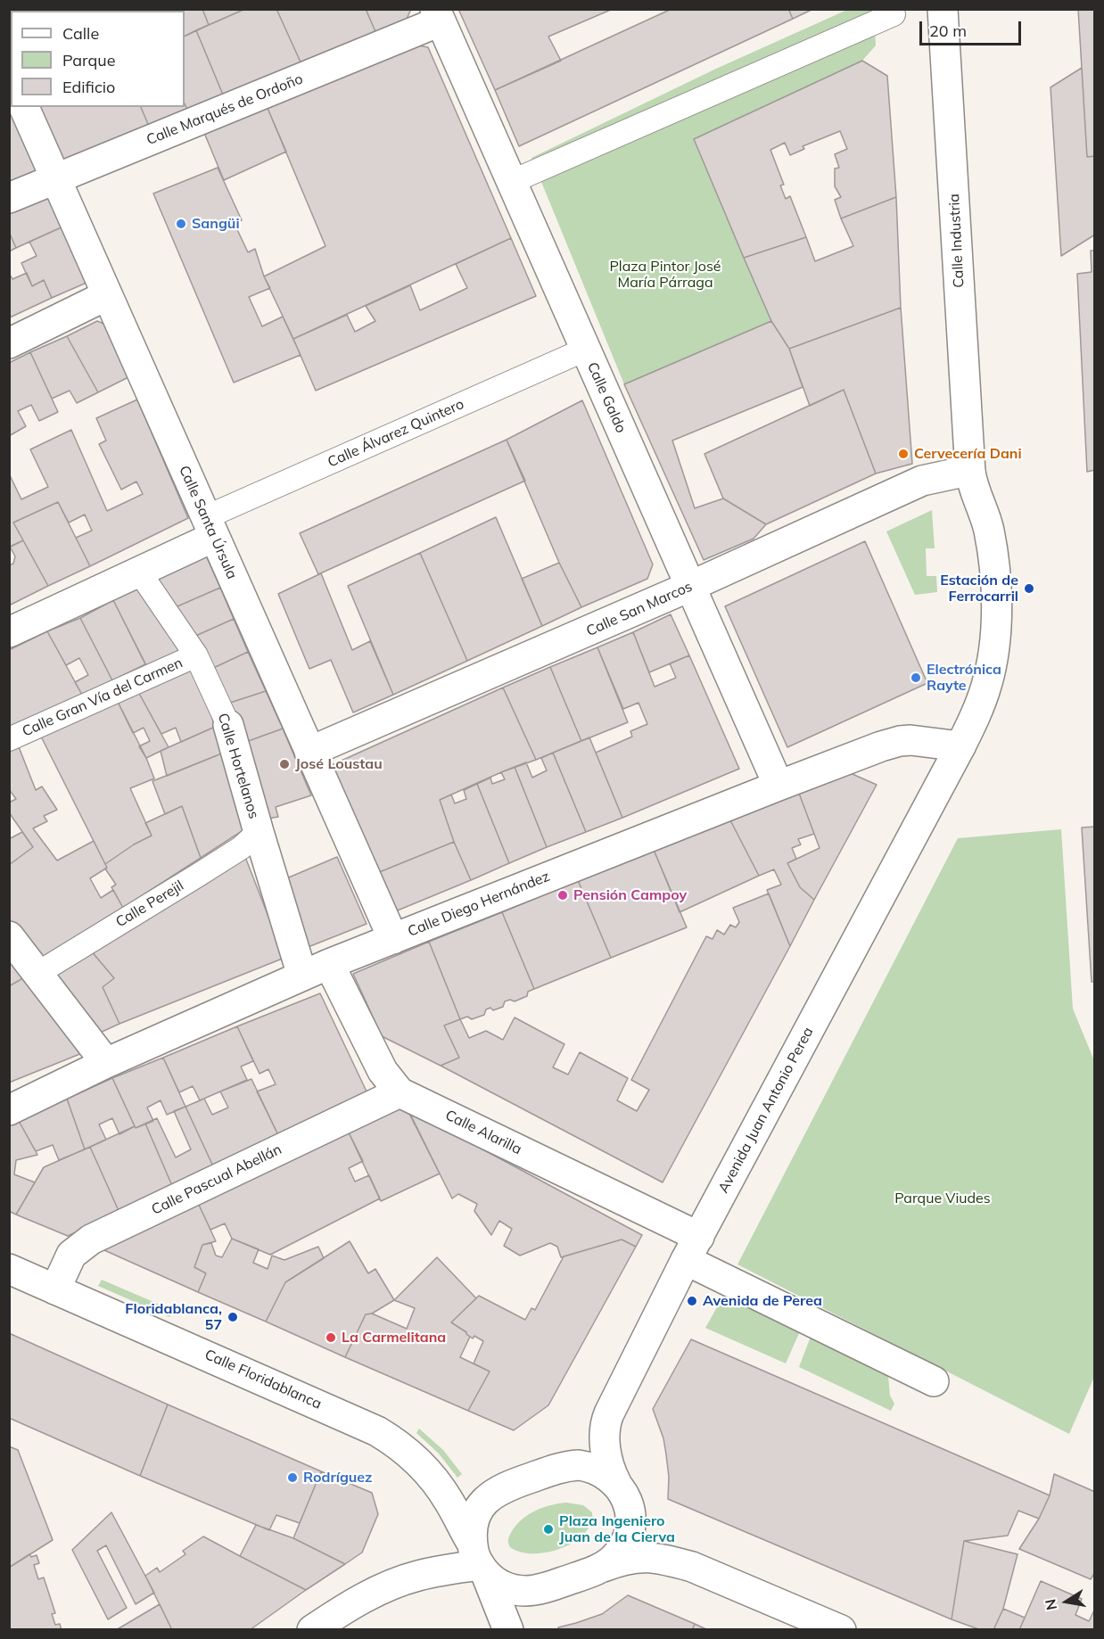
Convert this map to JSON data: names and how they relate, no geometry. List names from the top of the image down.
{
  "streets": {
    "street": [
      "Calle Marqués de Ordoño",
      "Calle Industria",
      "Calle Galdo",
      "Calle Álvarez Quintero",
      "Calle Santa Úrsula",
      "Calle San Marcos",
      "Calle Gran Vía del Carmen",
      "Calle Hortelanos",
      "Calle Perejil",
      "Calle Diego Hernández",
      "Avenida Juan Antonio Perea",
      "Calle Alarilla",
      "Calle Pascual Abellán",
      "Calle Floridablanca"
    ]
  },
  "crossings": [
    ["Calle Marqués de Ordoño", "Calle Galdo"],
    ["Calle Marqués de Ordoño", "Calle Santa Úrsula"],
    ["Calle Industria", "Calle San Marcos"],
    ["Calle Industria", "Calle Diego Hernández"],
    ["Calle Industria", "Avenida Juan Antonio Perea"],
    ["Calle Galdo", "Calle Álvarez Quintero"],
    ["Calle Galdo", "Calle San Marcos"],
    ["Calle Galdo", "Calle Diego Hernández"],
    ["Calle Álvarez Quintero", "Calle Santa Úrsula"],
    ["Calle Álvarez Quintero", "Calle Hortelanos"],
    ["Calle Santa Úrsula", "Calle San Marcos"],
    ["Calle Santa Úrsula", "Calle Diego Hernández"],
    ["Calle Gran Vía del Carmen", "Calle Hortelanos"],
    ["Calle Hortelanos", "Calle Perejil"],
    ["Calle Hortelanos", "Calle Diego Hernández"],
    ["Calle Diego Hernández", "Avenida Juan Antonio Perea"],
    ["Calle Diego Hernández", "Calle Alarilla"],
    ["Avenida Juan Antonio Perea", "Calle Alarilla"],
    ["Avenida Juan Antonio Perea", "Calle Floridablanca"],
    ["Calle Alarilla", "Calle Pascual Abellán"],
    ["Calle Pascual Abellán", "Calle Floridablanca"]
  ],
  "parks": ["Plaza Pintor José María Párraga", "Parque Viudes"],
  "places": [
    "Sangüi",
    "Cervecería Dani",
    "Estación de Ferrocarril",
    "Electrónica Rayte",
    "José Loustau",
    "Pensión Campoy",
    "Avenida de Perea",
    "Floridablanca, 57",
    "La Carmelitana",
    "Rodríguez",
    "Plaza Ingeniero Juan de la Cierva"
  ],
  "legend": ["Calle", "Parque", "Edificio"],
  "scale_bar": "20 m",
  "north": "left"
}
